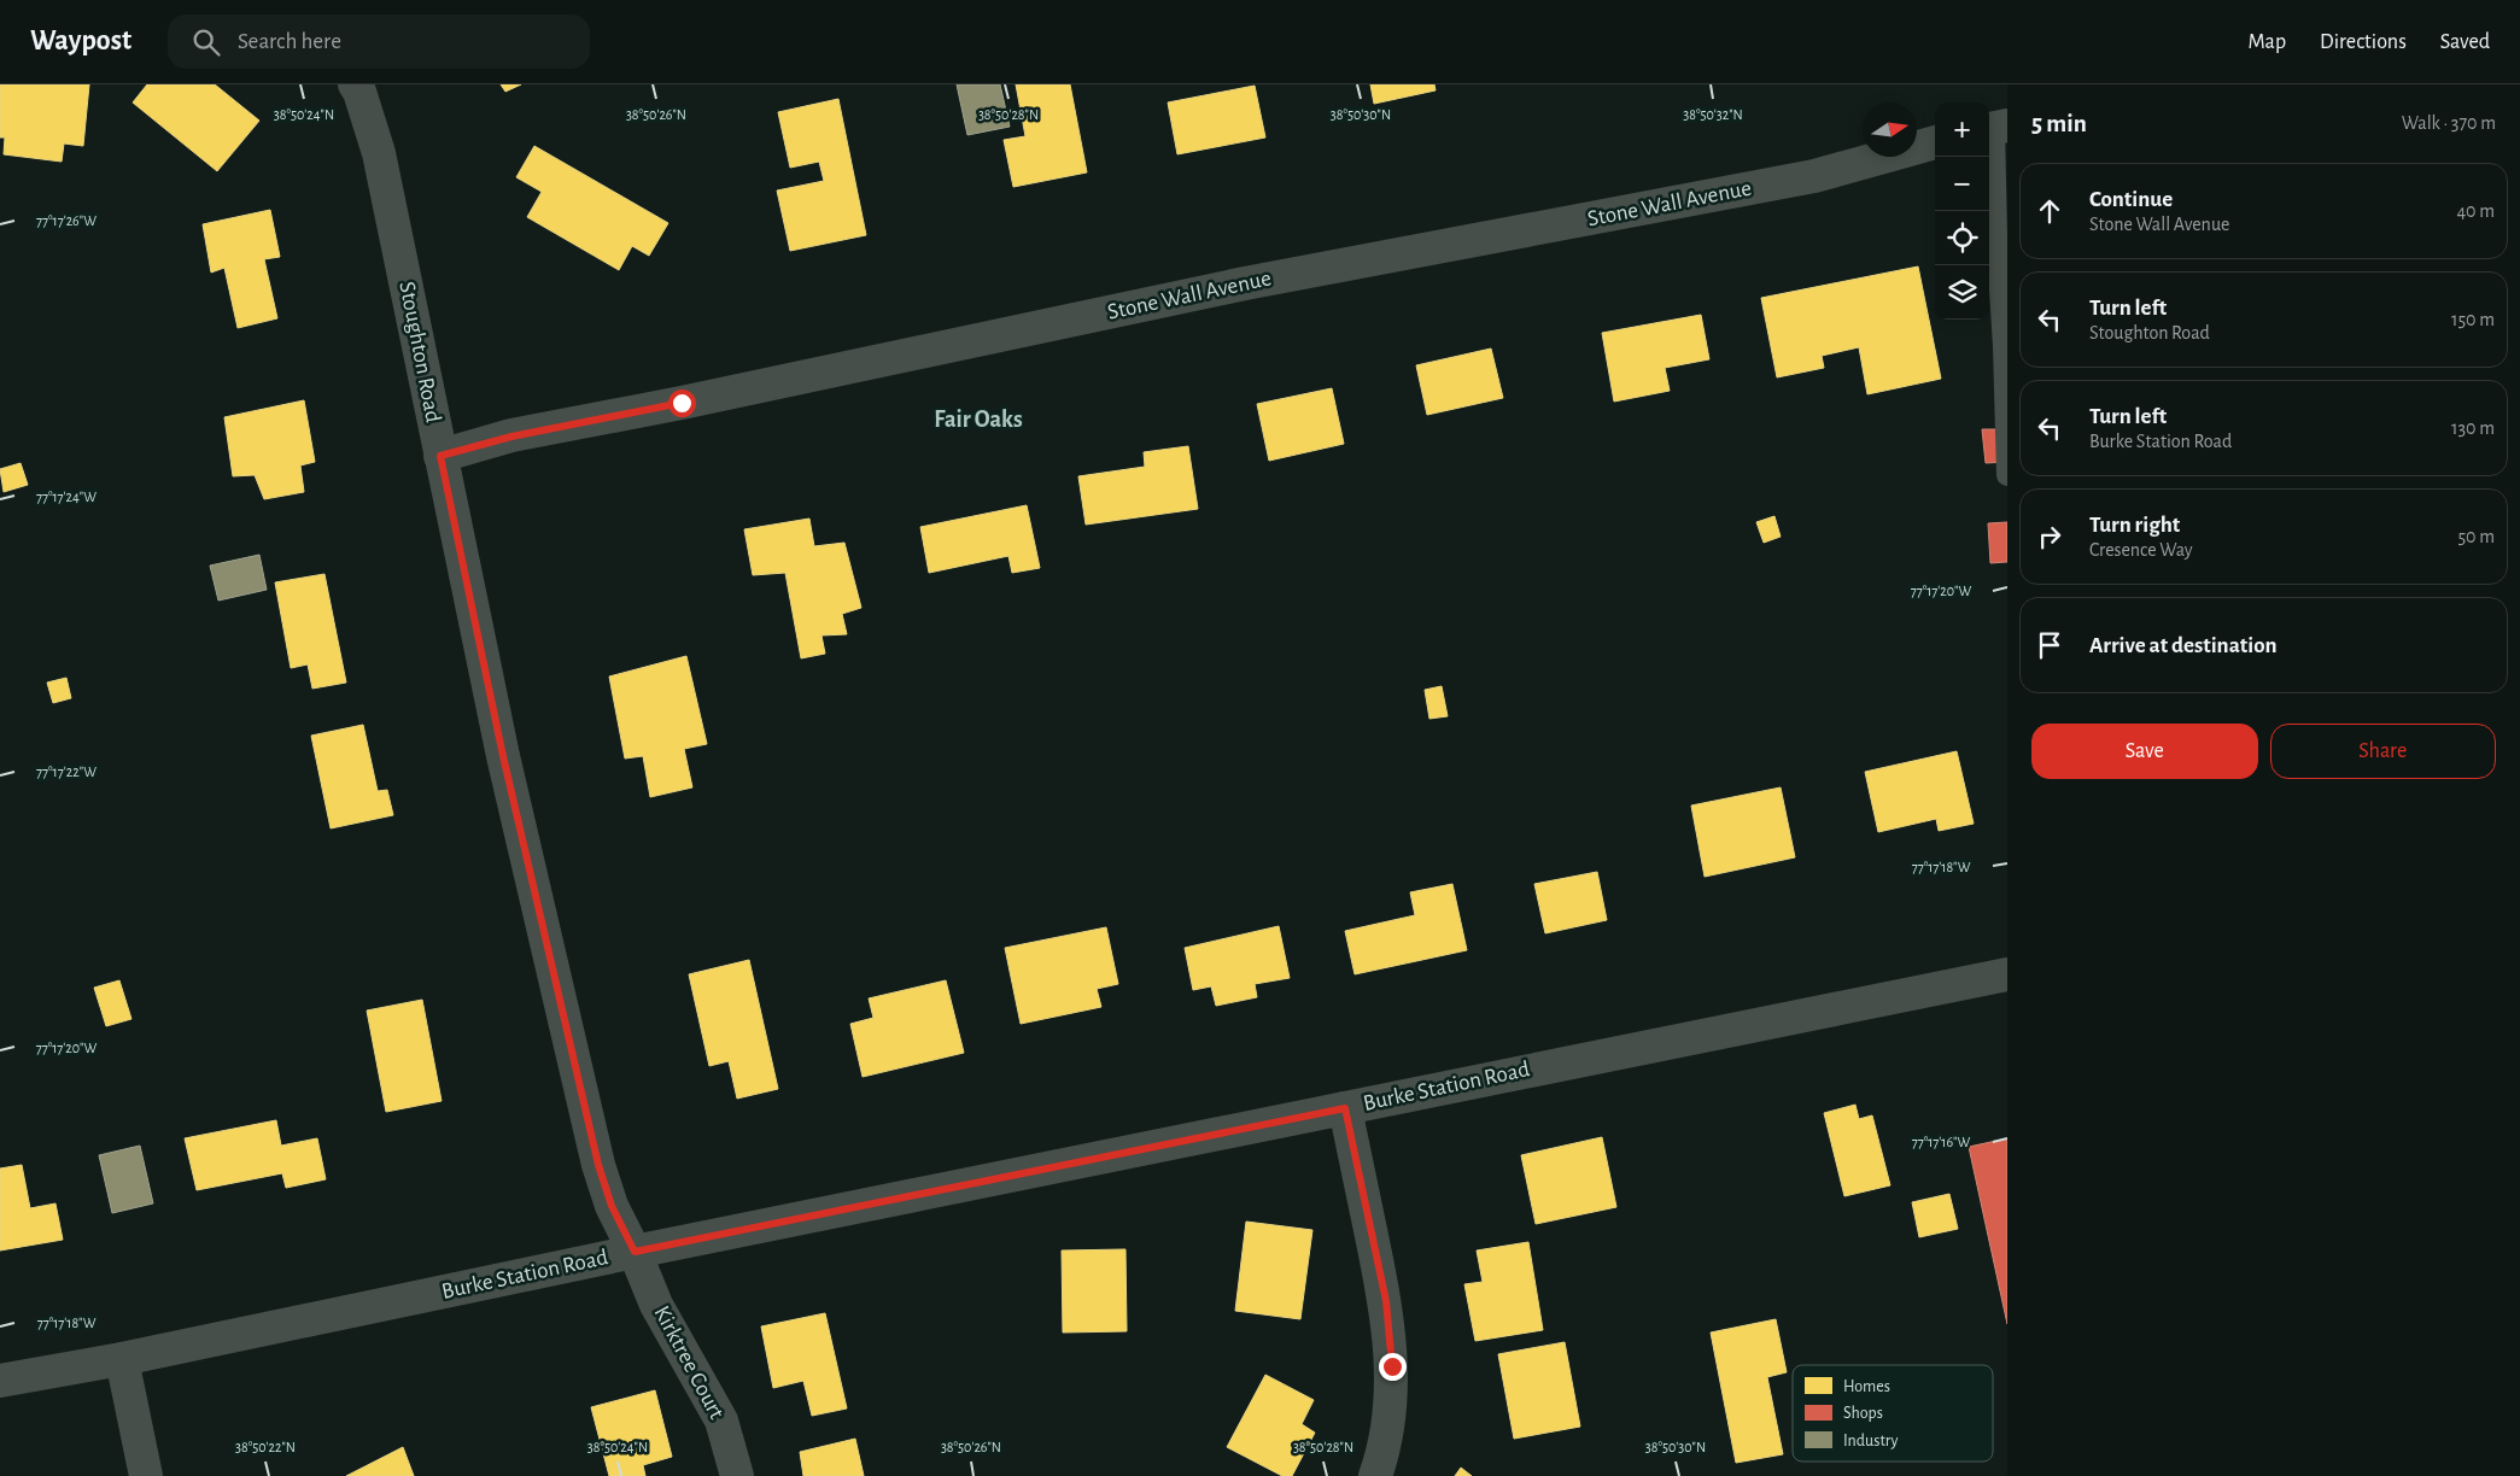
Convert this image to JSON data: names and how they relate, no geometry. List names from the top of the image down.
{
  "streets": {
    "street": [
      "Stone Wall Avenue",
      "Stoughton Road",
      "Burke Station Road",
      "Kirktree Court"
    ]
  },
  "crossings": [
    ["Stone Wall Avenue", "Stoughton Road"],
    ["Stoughton Road", "Burke Station Road"],
    ["Stoughton Road", "Kirktree Court"],
    ["Burke Station Road", "Kirktree Court"]
  ],
  "districts": ["Fair Oaks"],
  "legend": ["Homes", "Shops", "Industry"],
  "north": "right",
  "page": {
    "header": "Waypost",
    "search": "Search here",
    "nav": ["Map", "Directions", "Saved"],
    "heading": ["5 min", "Walk · 370 m"],
    "map_buttons": ["+", "−"],
    "list": [
      ["Continue", "Stone Wall Avenue", "40 m"],
      ["Turn left", "Stoughton Road", "150 m"],
      ["Turn left", "Burke Station Road", "130 m"],
      ["Turn right", "Cresence Way", "50 m"],
      "Arrive at destination"
    ],
    "buttons": ["Save", "Share"]
  },
  "coordinates": [
    "38°50'24\"N",
    "38°50'26\"N",
    "38°50'28\"N",
    "38°50'30\"N",
    "38°50'32\"N",
    "77°17'26\"W",
    "77°17'24\"W",
    "77°17'20\"W",
    "77°17'22\"W",
    "77°17'18\"W",
    "77°17'16\"W",
    "38°50'22\"N"
  ]
}
